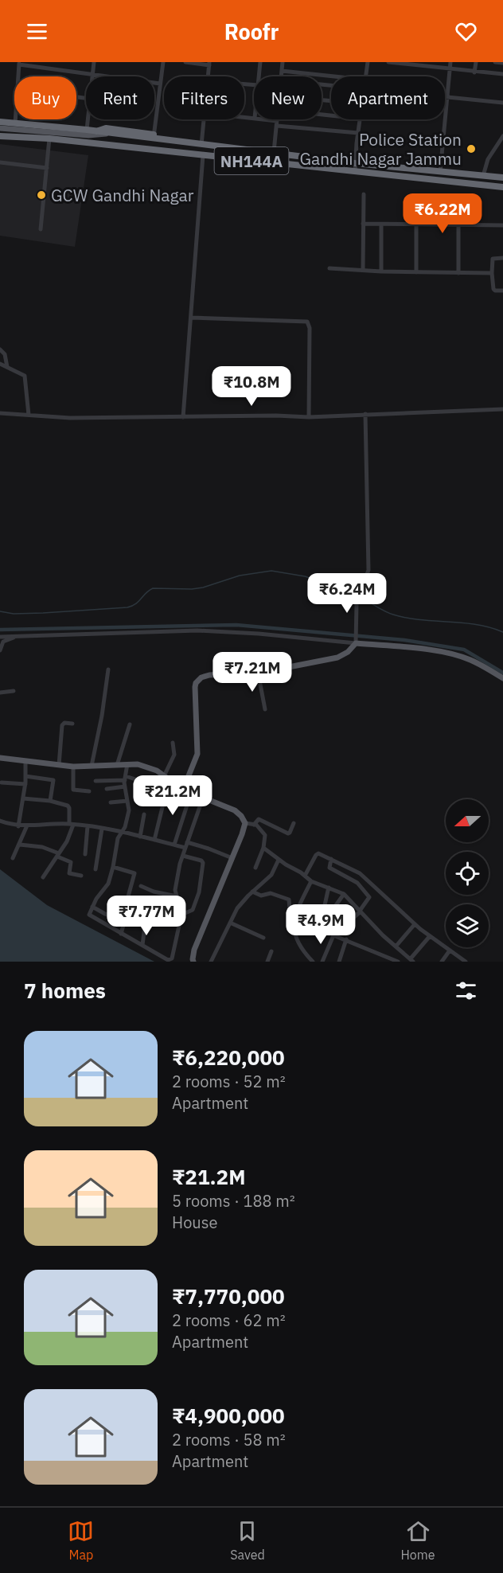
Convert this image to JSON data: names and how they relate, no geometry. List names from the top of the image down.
{
  "streets": {
    "highway": ["NH144A"]
  },
  "places": ["Police Station Gandhi Nagar Jammu", "GCW Gandhi Nagar"],
  "north": "left",
  "page": {
    "header": "Roofr",
    "chip": [
      "Buy",
      "Rent",
      "Filters",
      "New",
      "Apartment"
    ],
    "price": [
      "₹6.22M",
      "₹10.8M",
      "₹6.24M",
      "₹7.21M",
      "₹21.2M",
      "₹7.77M",
      "₹4.9M"
    ],
    "heading": "7 homes",
    "list": [
      {
        "name": "₹6,220,000",
        "note": "2 rooms · 52 m² · Apartment"
      },
      {
        "name": "₹21.2M",
        "note": "5 rooms · 188 m² · House"
      },
      {
        "name": "₹7,770,000",
        "note": "2 rooms · 62 m² · Apartment"
      },
      {
        "name": "₹4,900,000",
        "note": "2 rooms · 58 m² · Apartment"
      }
    ],
    "tabs": ["Map", "Saved", "Home"]
  }
}
